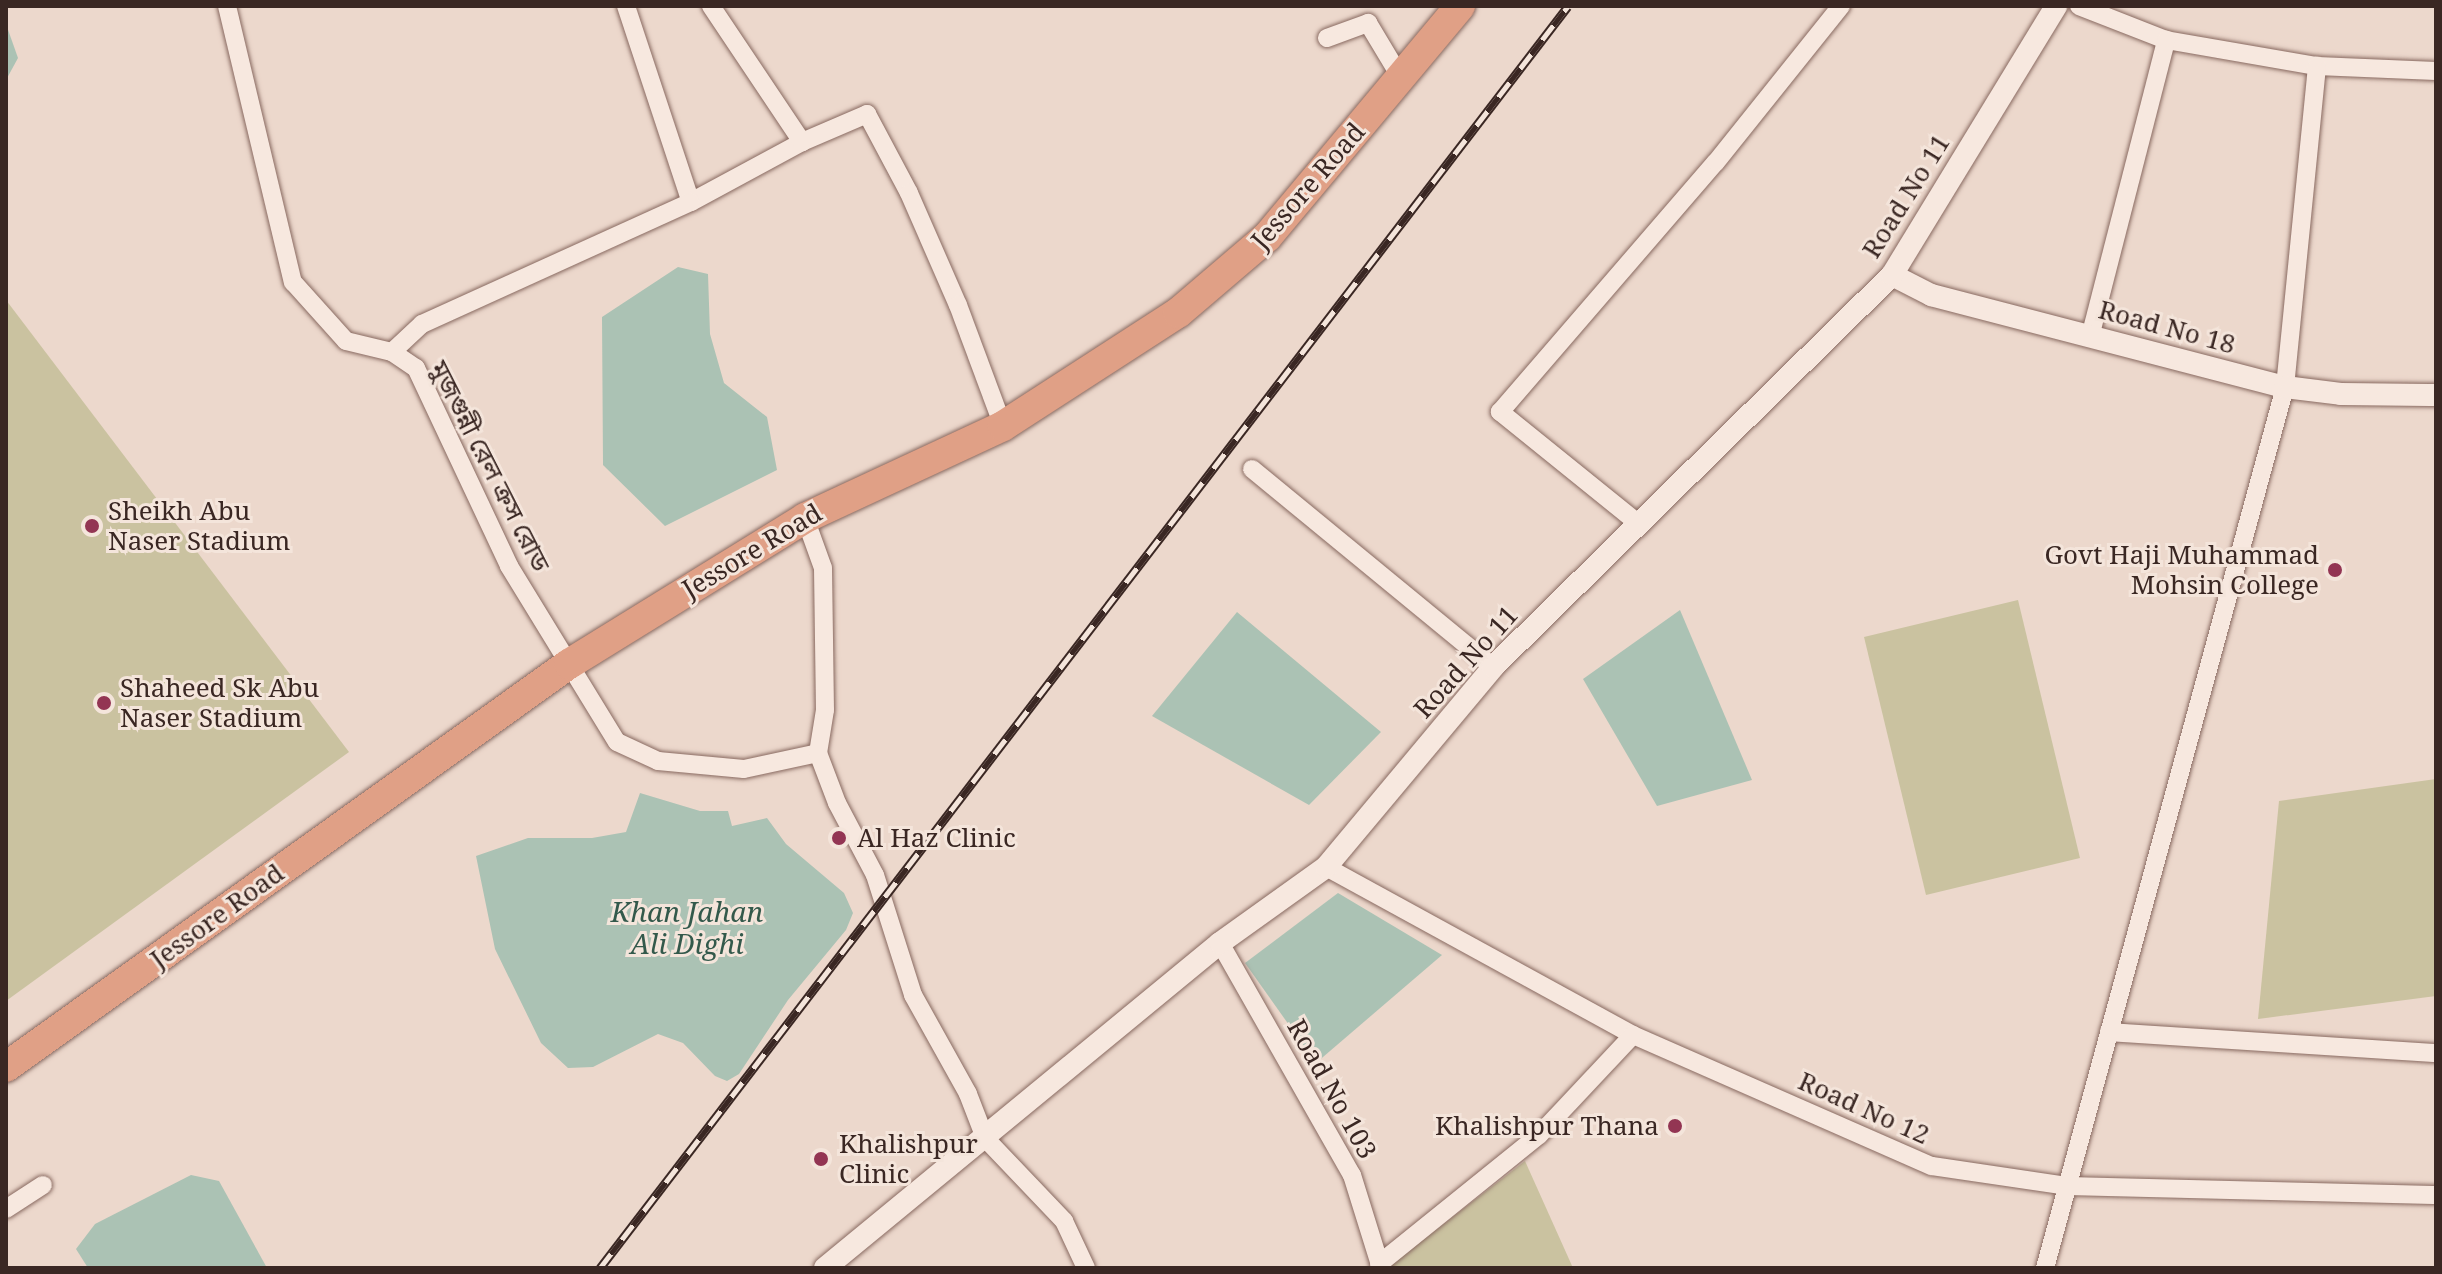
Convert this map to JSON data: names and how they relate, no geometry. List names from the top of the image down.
{
  "streets": {
    "highway": ["Jessore Road"],
    "street": [
      "Road No 11",
      "Road No 18",
      "মুজগুন্নী রেল ক্রস রোড",
      "Road No 103",
      "Road No 12"
    ]
  },
  "crossings": [
    ["Jessore Road", "মুজগুন্নী রেল ক্রস রোড"],
    ["Road No 11", "Road No 18"],
    ["Road No 11", "Road No 103"],
    ["Road No 11", "Road No 12"]
  ],
  "water": ["Khan Jahan Ali Dighi"],
  "places": [
    "Sheikh Abu Naser Stadium",
    "Govt Haji Muhammad Mohsin College",
    "Shaheed Sk Abu Naser Stadium",
    "Al Haz Clinic",
    "Khalishpur Thana",
    "Khalishpur Clinic"
  ]
}
